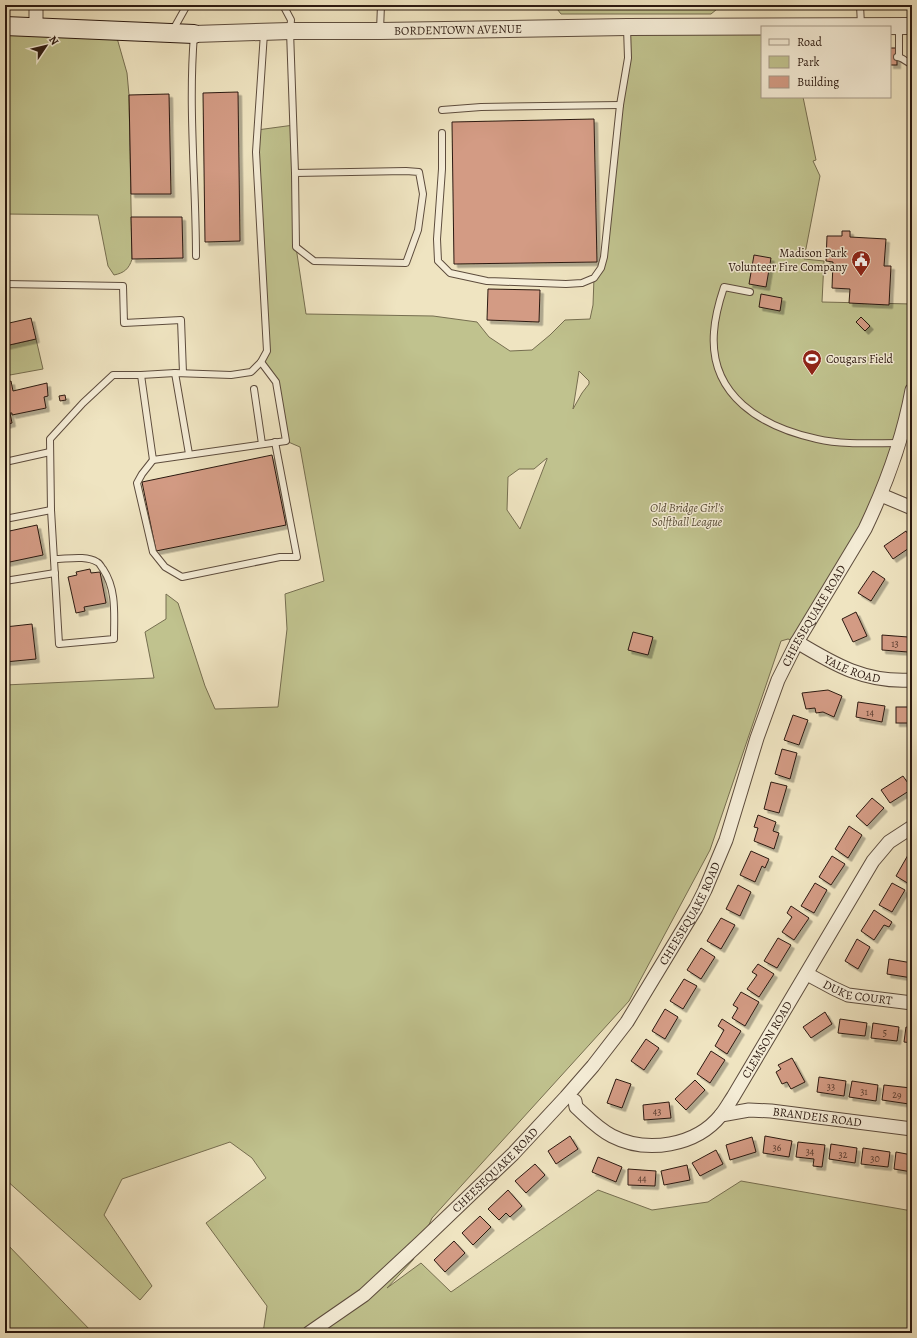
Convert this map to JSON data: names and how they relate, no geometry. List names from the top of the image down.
{
  "streets": {
    "main road": ["BORDENTOWN AVENUE"],
    "street": [
      "CHEESEQUAKE ROAD",
      "YALE ROAD",
      "DUKE COURT",
      "CLEMSON ROAD",
      "BRANDEIS ROAD"
    ]
  },
  "crossings": [
    ["CHEESEQUAKE ROAD", "YALE ROAD"],
    ["DUKE COURT", "CLEMSON ROAD"],
    ["CLEMSON ROAD", "BRANDEIS ROAD"]
  ],
  "parks": ["Old Bridge Girl's Solftball League"],
  "places": {
    "public building": ["Madison Park Volunteer Fire Company"],
    "sports": ["Cougars Field"]
  },
  "house_numbers": [
    "13",
    "14",
    "5",
    "33",
    "31",
    "29",
    "43",
    "36",
    "34",
    "32",
    "30",
    "44"
  ],
  "legend": ["Road", "Park", "Building"],
  "north": "top right"
}
